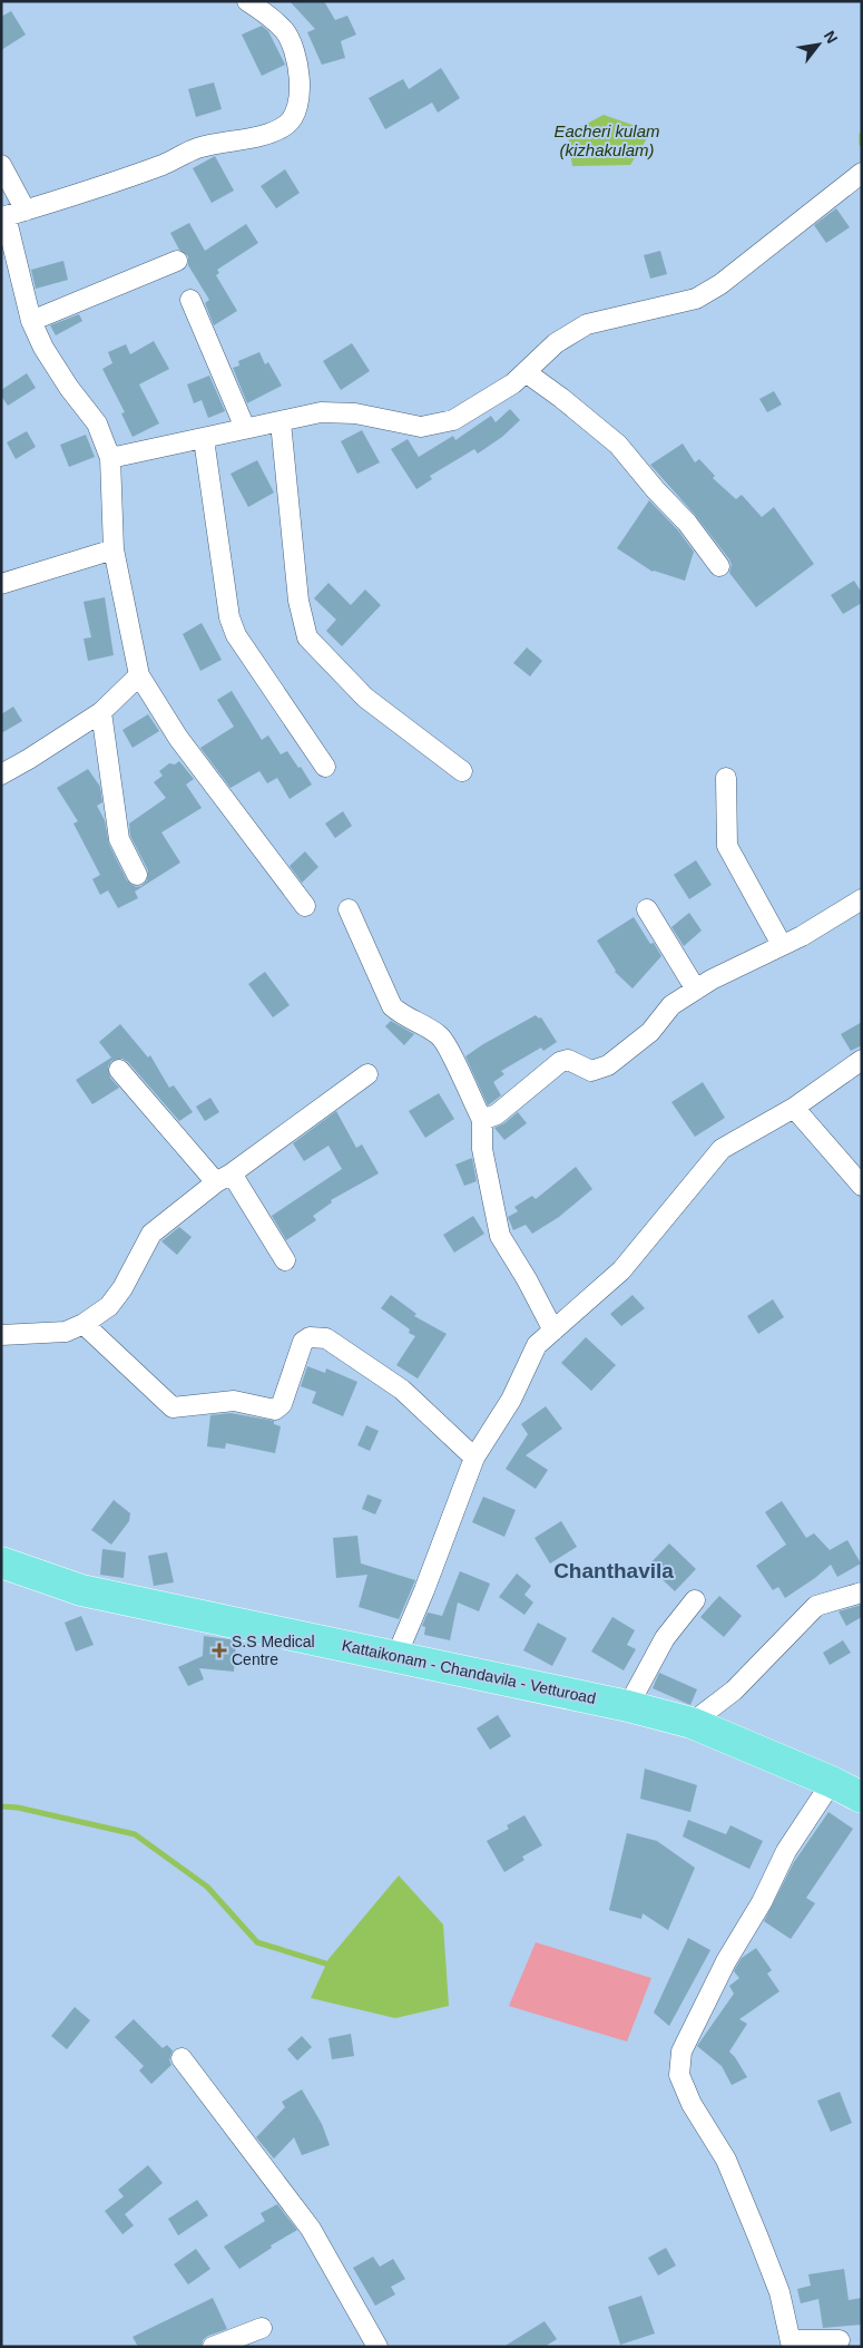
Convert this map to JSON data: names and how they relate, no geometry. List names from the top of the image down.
{
  "streets": {
    "main road": ["Kattaikonam - Chandavila - Vetturoad"]
  },
  "districts": ["Chanthavila"],
  "water": ["Eacheri kulam (kizhakulam)"],
  "places": {
    "health": ["S.S Medical Centre"]
  },
  "north": "top right"
}
